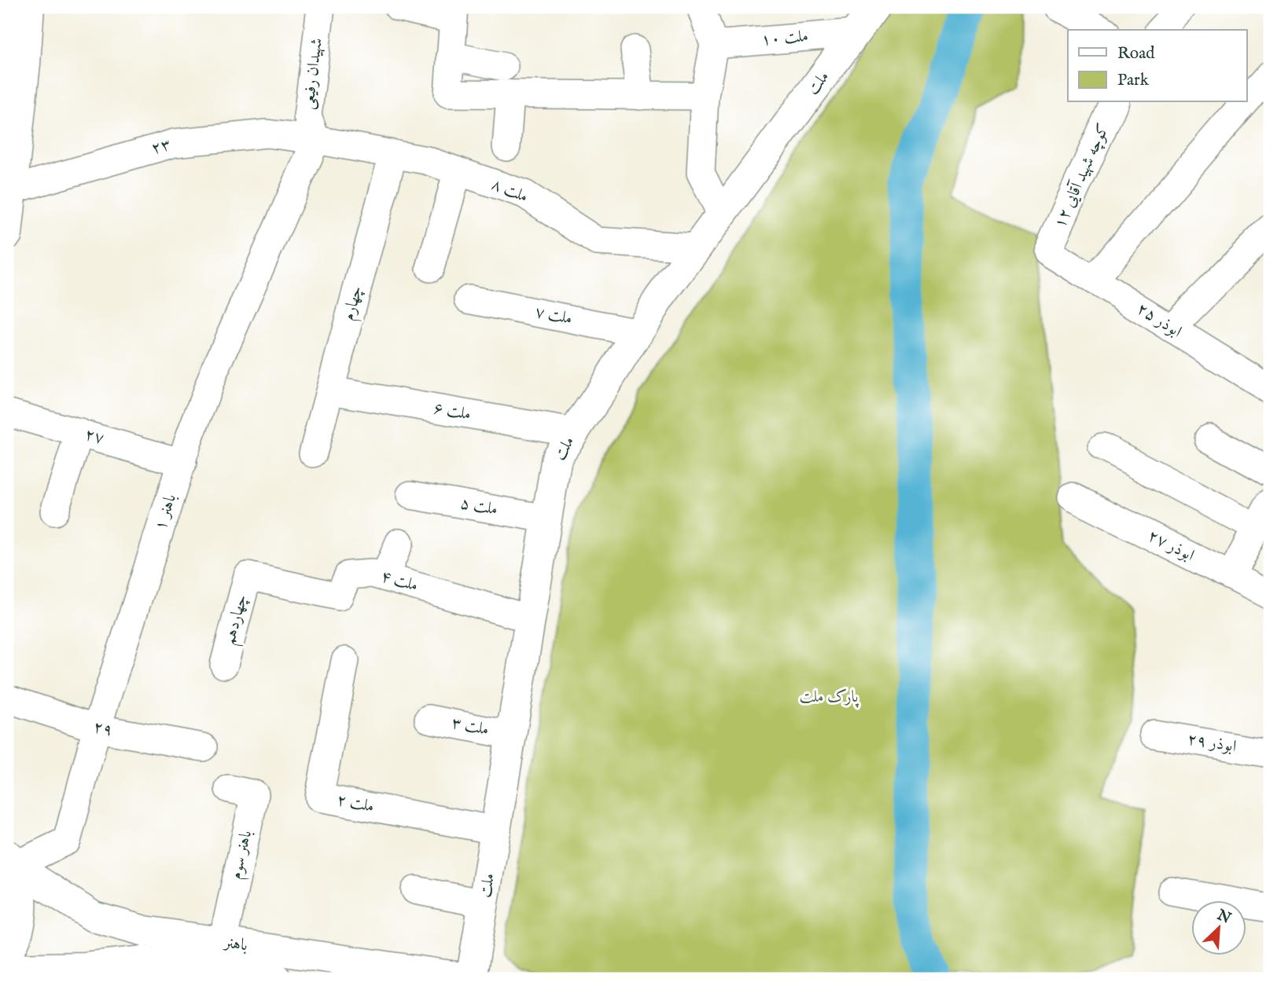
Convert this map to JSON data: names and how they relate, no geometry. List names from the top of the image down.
{
  "streets": {
    "main road": ["ملت", "باهنر"],
    "street": [
      "ملت ۱۰",
      "شهیدان رفیعی",
      "۲۳",
      "کوچه شهید آقایی ۱۲",
      "۸ ملت",
      "چهارم",
      "۷ ملت",
      "ابوذر ۲۵",
      "۶ ملت",
      "۲۷",
      "۵ ملت",
      "باهنر ۱",
      "ابوذر ۲۷",
      "۴ ملت",
      "چهاردهم",
      "۳ ملت",
      "۲۹",
      "ابوذر ۲۹",
      "۲ ملت",
      "باهنر سوم"
    ]
  },
  "crossings": [
    ["ملت ۱۰", "ملت"],
    ["شهیدان رفیعی", "۲۳"],
    ["شهیدان رفیعی", "۸ ملت"],
    ["شهیدان رفیعی", "باهنر ۱"],
    ["ملت", "۸ ملت"],
    ["ملت", "۷ ملت"],
    ["ملت", "۶ ملت"],
    ["ملت", "۵ ملت"],
    ["ملت", "۴ ملت"],
    ["ملت", "۳ ملت"],
    ["ملت", "۲ ملت"],
    ["ملت", "باهنر"],
    ["۲۳", "۸ ملت"],
    ["۲۳", "باهنر ۱"],
    ["کوچه شهید آقایی ۱۲", "ابوذر ۲۵"],
    ["۸ ملت", "چهارم"],
    ["۸ ملت", "باهنر ۱"],
    ["چهارم", "۶ ملت"],
    ["۲۷", "باهنر ۱"],
    ["باهنر ۱", "۲۹"],
    ["باهنر ۱", "باهنر"],
    ["۴ ملت", "چهاردهم"],
    ["باهنر سوم", "باهنر"]
  ],
  "parks": ["پارک ملت"],
  "legend": ["Road", "Park"],
  "north": "top right"
}
